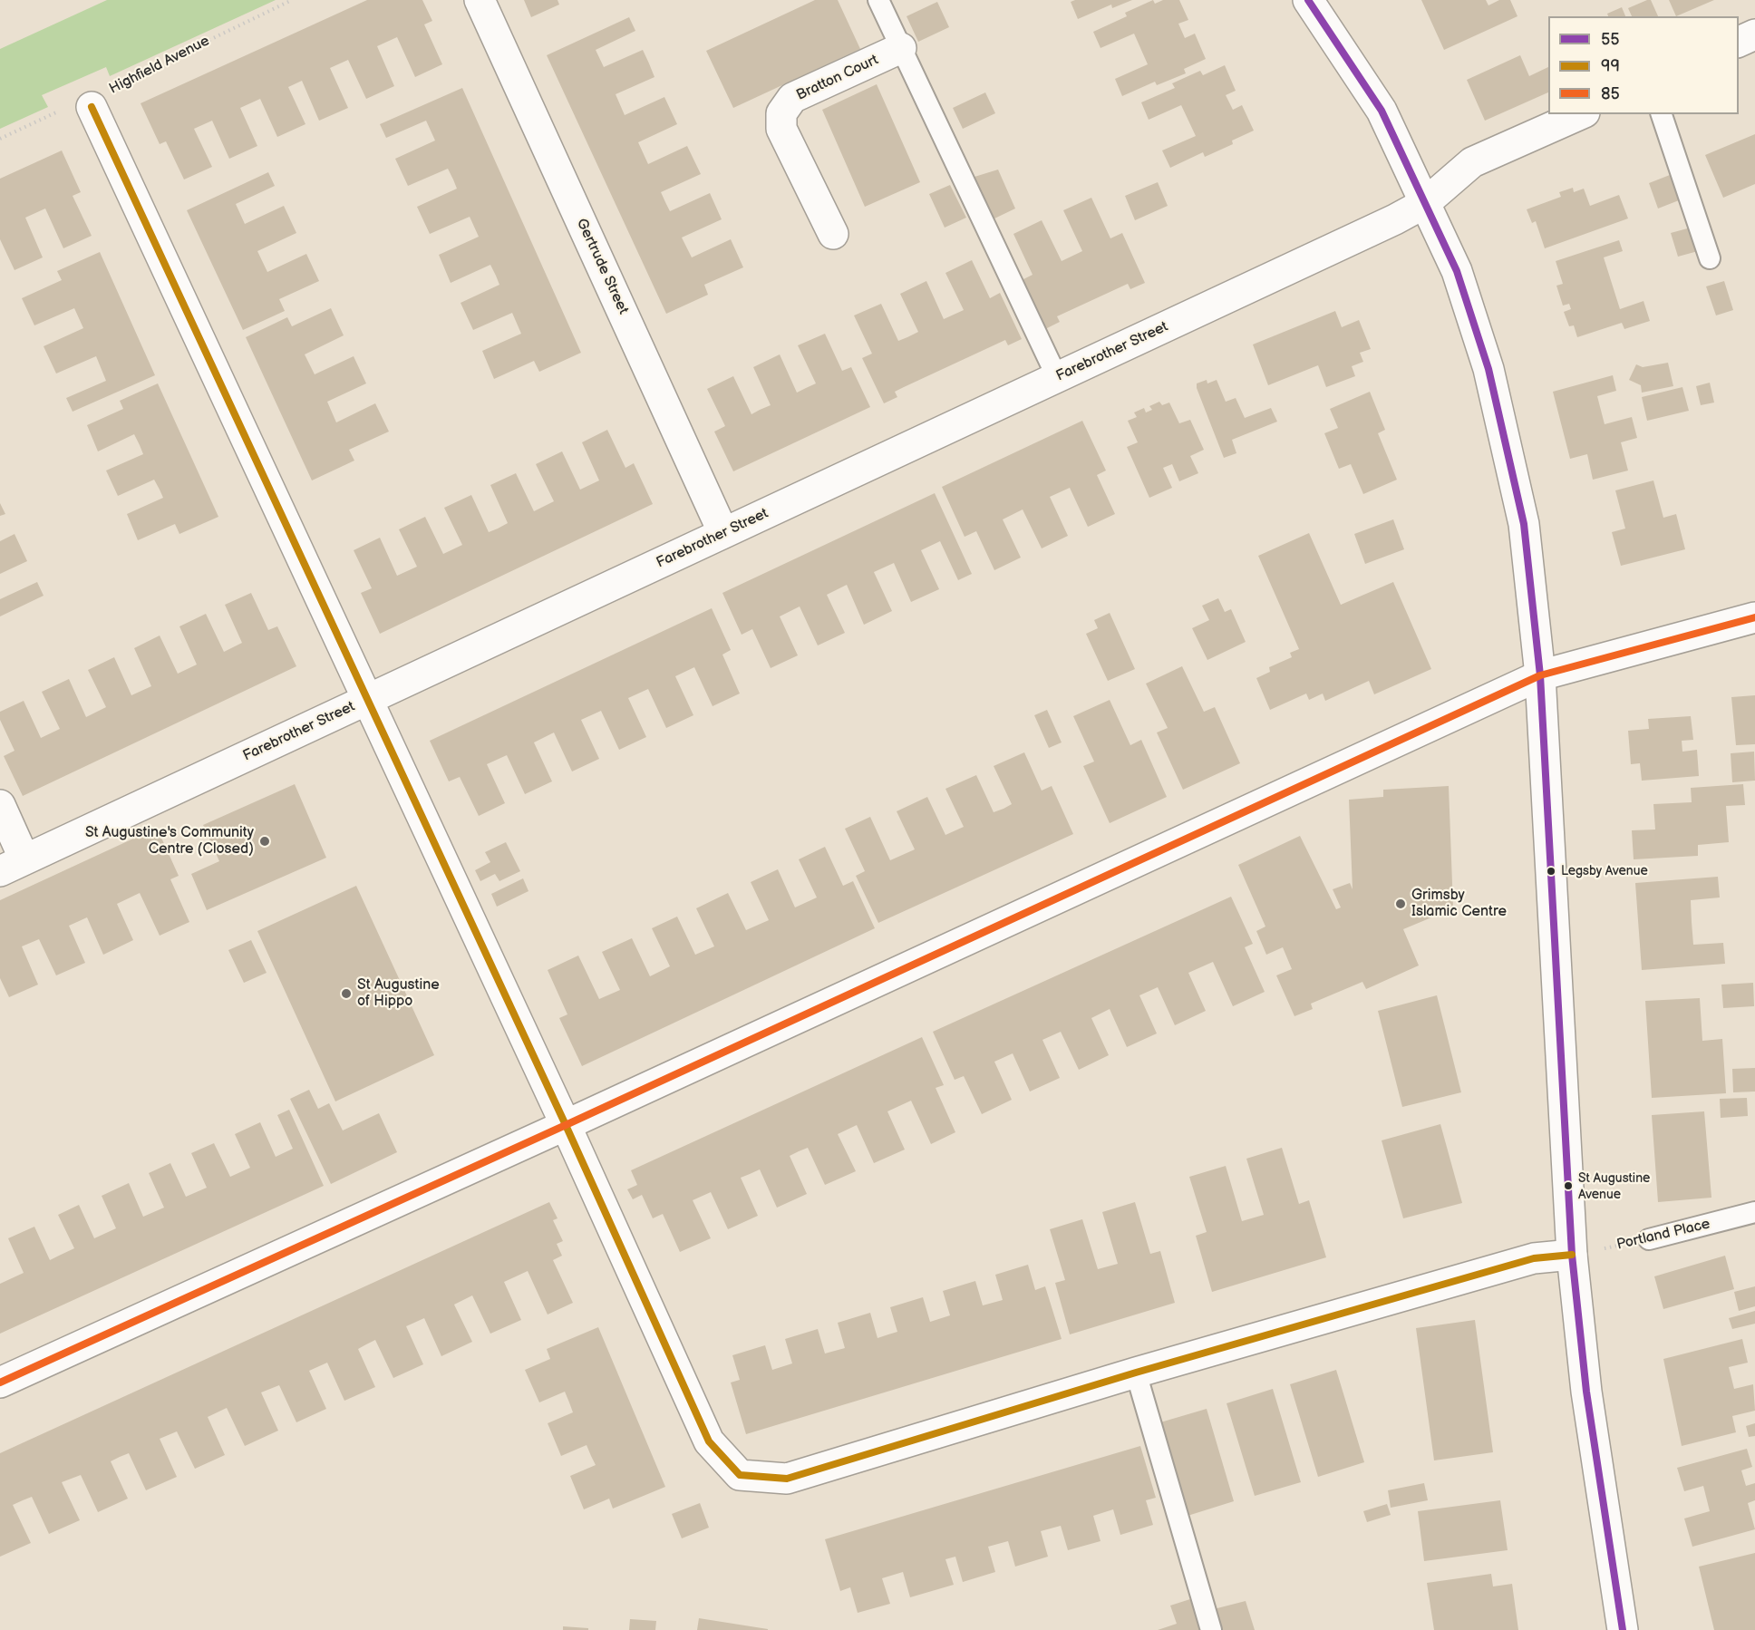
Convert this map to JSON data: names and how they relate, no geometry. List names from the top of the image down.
{
  "streets": {
    "main road": ["Bratton Court", "Gertrude Street", "Farebrother Street"],
    "lane": ["Portland Place"],
    "path": ["Highfield Avenue"]
  },
  "crossings": [
    ["Gertrude Street", "Farebrother Street"]
  ],
  "places": [
    "St Augustine's Community Centre (Closed)",
    "Legsby Avenue",
    "Grimsby Islamic Centre",
    "St Augustine of Hippo",
    "St Augustine Avenue"
  ],
  "lines": ["transit line 55", "transit line 99", "transit line 85"],
  "legend": ["55", "99", "85"]
}
